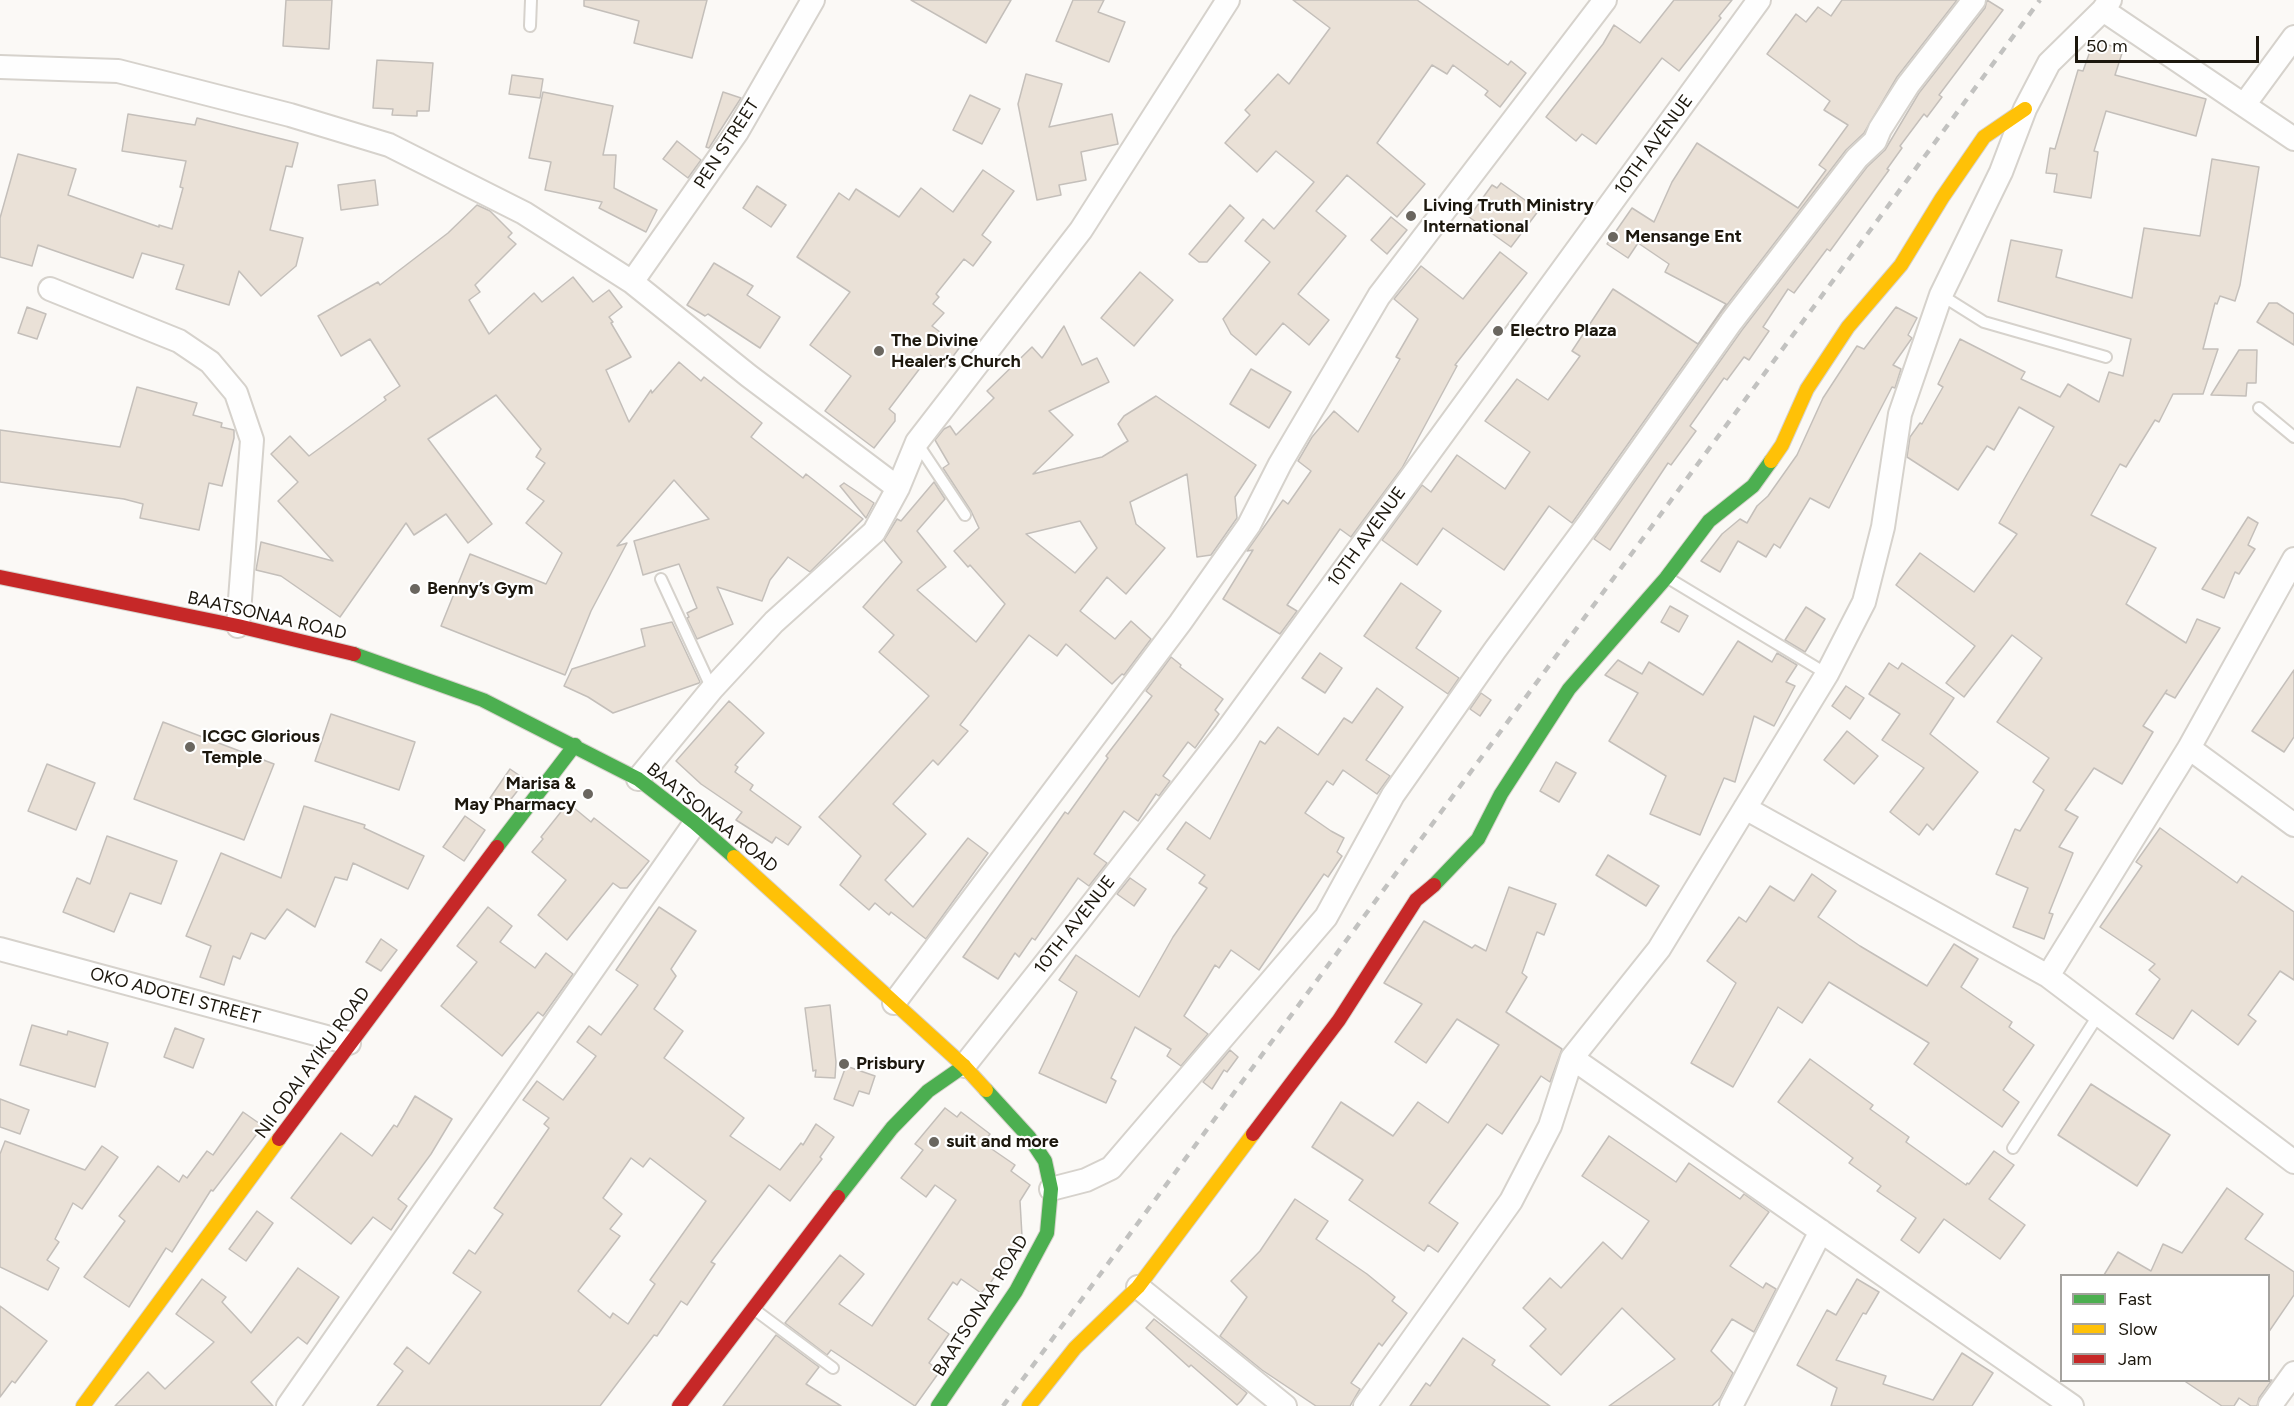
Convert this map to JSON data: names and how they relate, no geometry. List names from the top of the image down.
{
  "streets": {
    "street": [
      "PEN STREET",
      "10TH AVENUE",
      "BAATSONAA ROAD",
      "OKO ADOTEI STREET",
      "NII ODAI AYIKU ROAD"
    ]
  },
  "crossings": [
    ["10TH AVENUE", "BAATSONAA ROAD"],
    ["BAATSONAA ROAD", "NII ODAI AYIKU ROAD"],
    ["OKO ADOTEI STREET", "NII ODAI AYIKU ROAD"]
  ],
  "places": [
    "Living Truth Ministry International",
    "Mensange Ent",
    "Electro Plaza",
    "The Divine Healer’s Church",
    "Benny’s Gym",
    "ICGC Glorious Temple",
    "Marisa & May Pharmacy",
    "Prisbury",
    "suit and more"
  ],
  "legend": ["Fast", "Slow", "Jam"],
  "scale_bar": "50 m"
}
